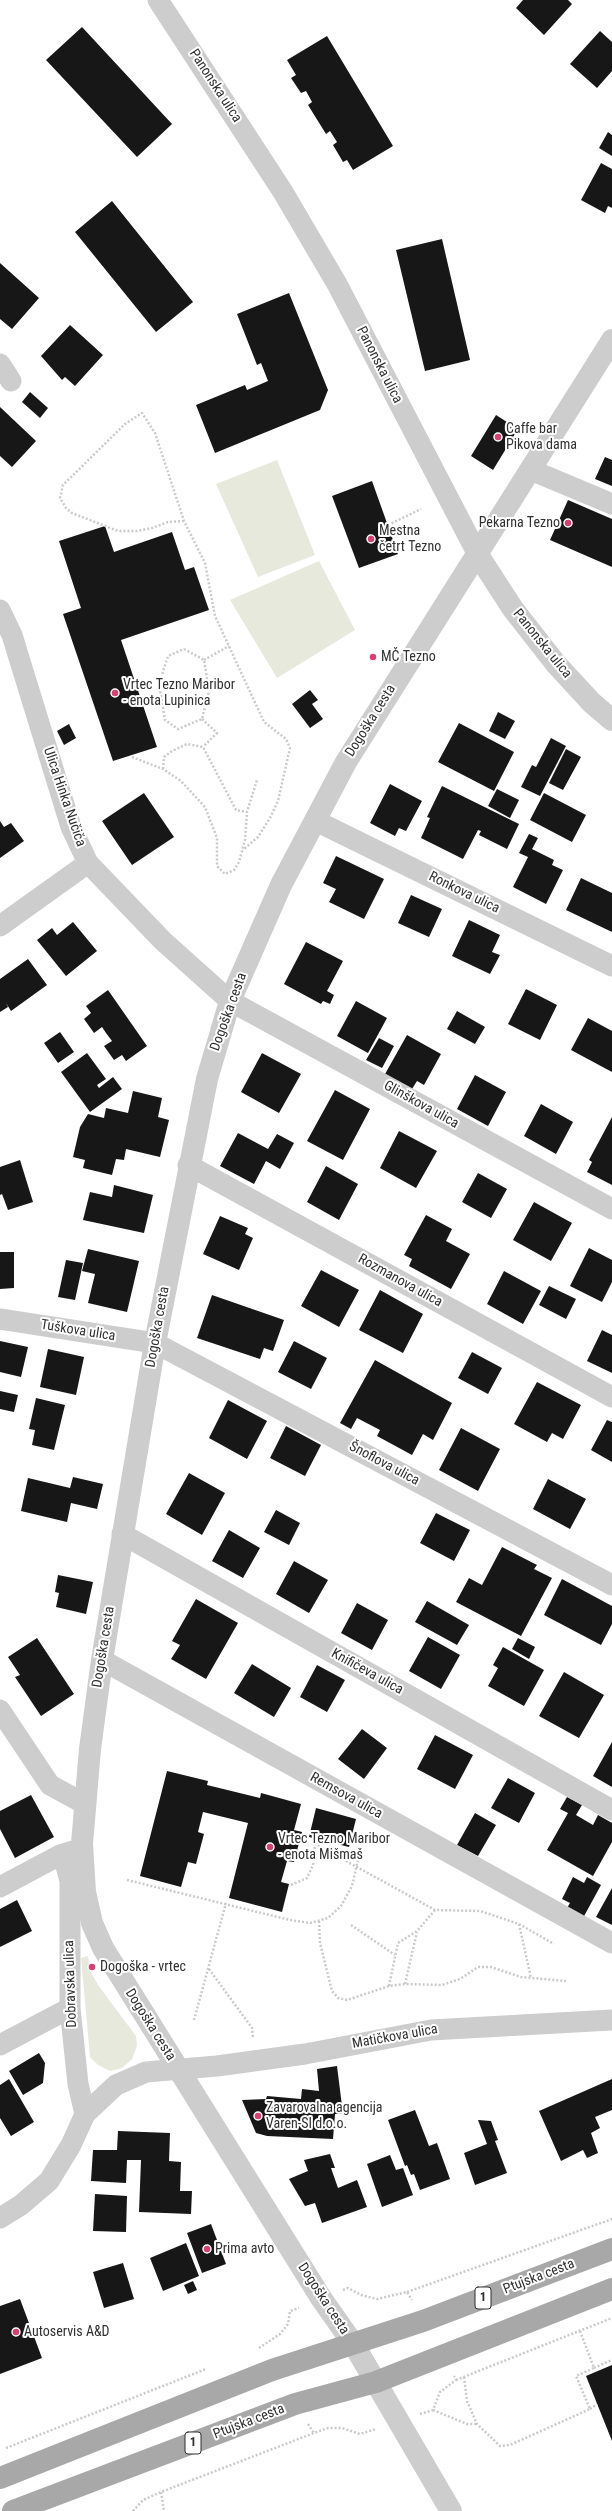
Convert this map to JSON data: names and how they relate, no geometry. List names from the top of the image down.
{
  "streets": {
    "main road": ["Ptujska cesta", "1"],
    "street": [
      "Panonska ulica",
      "Dogoška cesta",
      "Ulica Hinka Nučiča",
      "Ronkova ulica",
      "Glinškova ulica",
      "Rozmanova ulica",
      "Tuškova ulica",
      "Šnoflova ulica",
      "Knifičeva ulica",
      "Remsova ulica",
      "Dobravska ulica",
      "Matičkova ulica"
    ]
  },
  "crossings": [
    ["Panonska ulica", "Dogoška cesta"],
    ["Dogoška cesta", "Ulica Hinka Nučiča"],
    ["Dogoška cesta", "Ronkova ulica"],
    ["Dogoška cesta", "Glinškova ulica"],
    ["Dogoška cesta", "Rozmanova ulica"],
    ["Dogoška cesta", "Tuškova ulica"],
    ["Dogoška cesta", "Šnoflova ulica"],
    ["Dogoška cesta", "Knifičeva ulica"],
    ["Dogoška cesta", "Remsova ulica"],
    ["Dogoška cesta", "Matičkova ulica"],
    ["Dogoška cesta", "Ptujska cesta"],
    ["Ulica Hinka Nučiča", "Glinškova ulica"],
    ["Tuškova ulica", "Šnoflova ulica"]
  ],
  "places": [
    "Caffe bar Pikova dama",
    "Pekarna Tezno",
    "Mestna četrt Tezno",
    "MČ Tezno",
    "Vrtec Tezno Maribor - enota Lupinica",
    "Vrtec Tezno Maribor - enota Mišmaš",
    "Dogoška - vrtec",
    "Zavarovalna agencija Varen-SI d.o.o.",
    "Prima avto",
    "Autoservis A&D"
  ]
}
